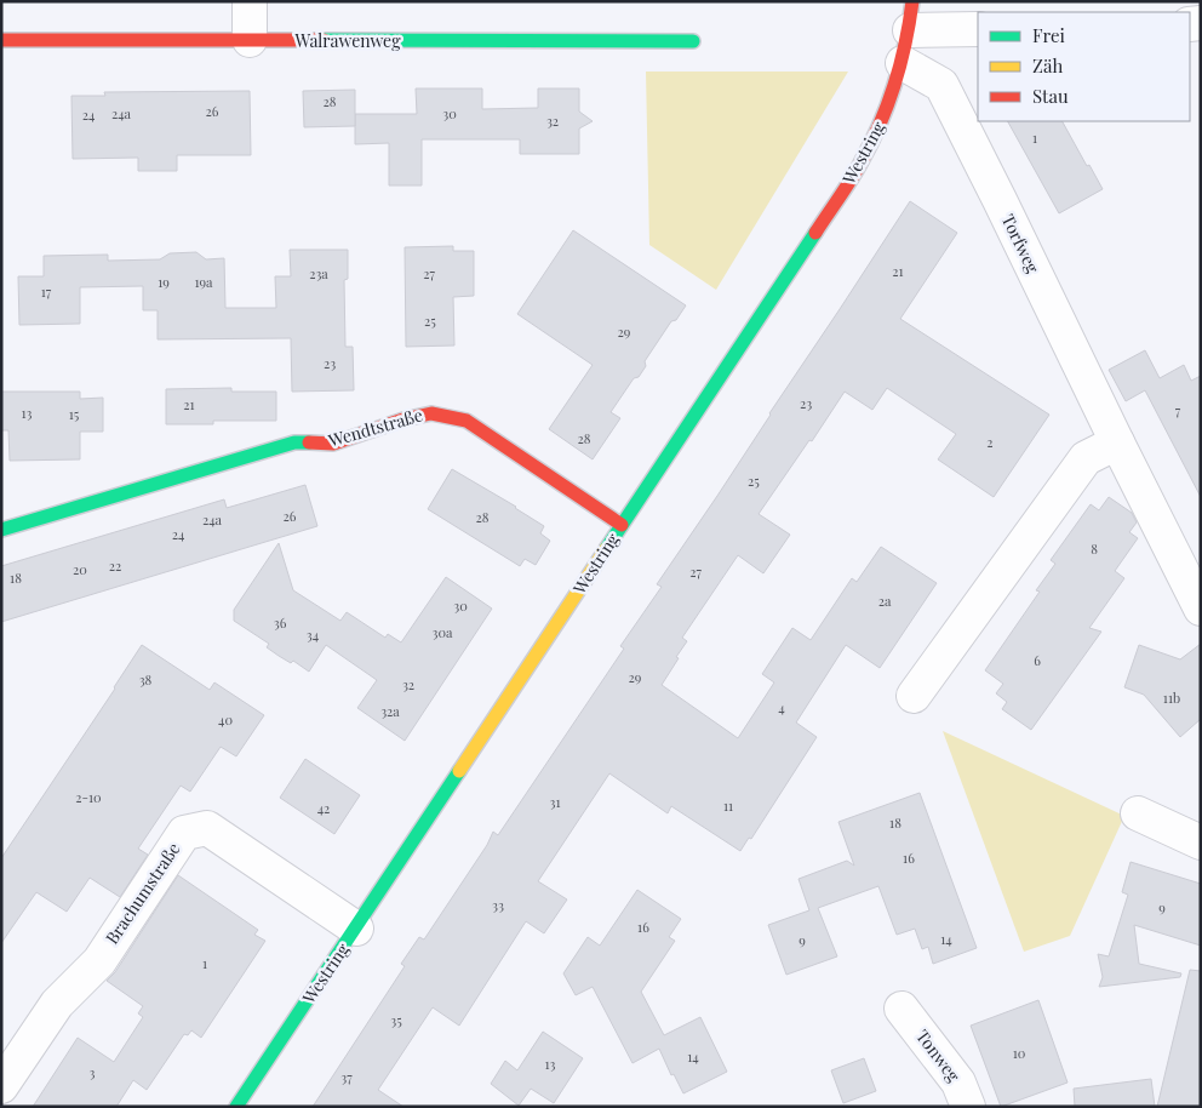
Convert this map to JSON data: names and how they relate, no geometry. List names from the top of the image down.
{
  "streets": {
    "street": [
      "Walrawenweg",
      "Westring",
      "Torfweg",
      "Wendtstraße",
      "Brachumstraße",
      "Tonweg"
    ]
  },
  "crossings": [
    ["Westring", "Torfweg"],
    ["Westring", "Wendtstraße"],
    ["Westring", "Brachumstraße"]
  ],
  "house_numbers": [
    "28",
    "26",
    "24a",
    "30",
    "24",
    "32",
    "1",
    "21",
    "23a",
    "27",
    "19",
    "19a",
    "17",
    "25",
    "29",
    "23",
    "23",
    "21",
    "7",
    "13",
    "15",
    "28",
    "2",
    "25",
    "26",
    "28",
    "24a",
    "24",
    "8",
    "22",
    "20",
    "27",
    "18",
    "2a",
    "30",
    "36",
    "30a",
    "34",
    "6",
    "29",
    "38",
    "32",
    "11b",
    "4",
    "32a",
    "40",
    "2-10",
    "31",
    "11",
    "42",
    "18",
    "16",
    "33",
    "9",
    "16",
    "14",
    "9",
    "1",
    "35",
    "10",
    "14",
    "13",
    "3",
    "37"
  ],
  "legend": ["Frei", "Zäh", "Stau"]
}
